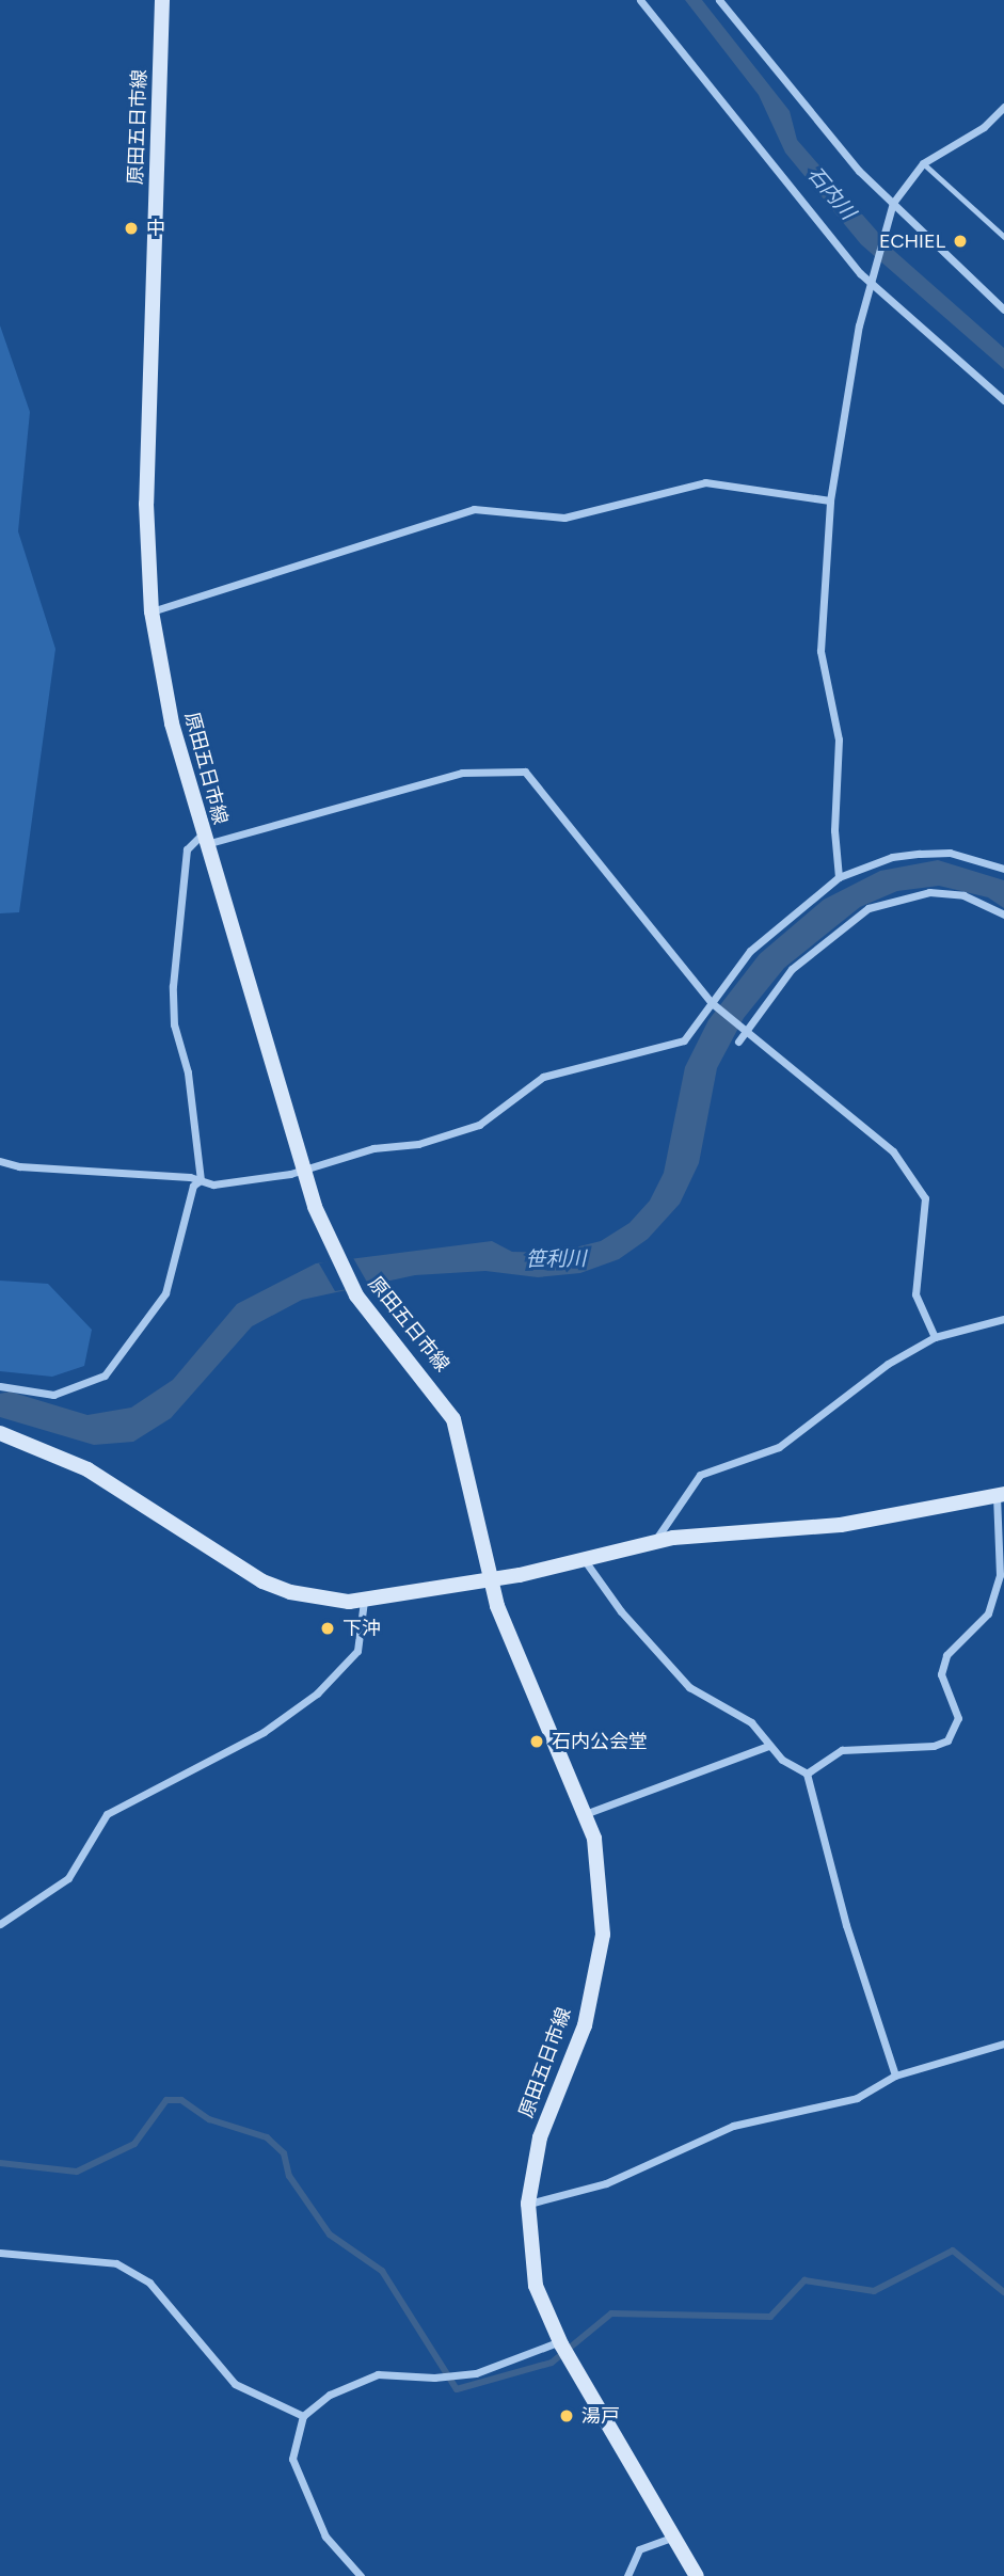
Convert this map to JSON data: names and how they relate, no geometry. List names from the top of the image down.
{
  "streets": {
    "main road": ["原田五日市線"]
  },
  "water": ["石内川", "笹利川"],
  "places": [
    "中",
    "ECHIEL",
    "下沖",
    "石内公会堂",
    "湯戸"
  ]
}
